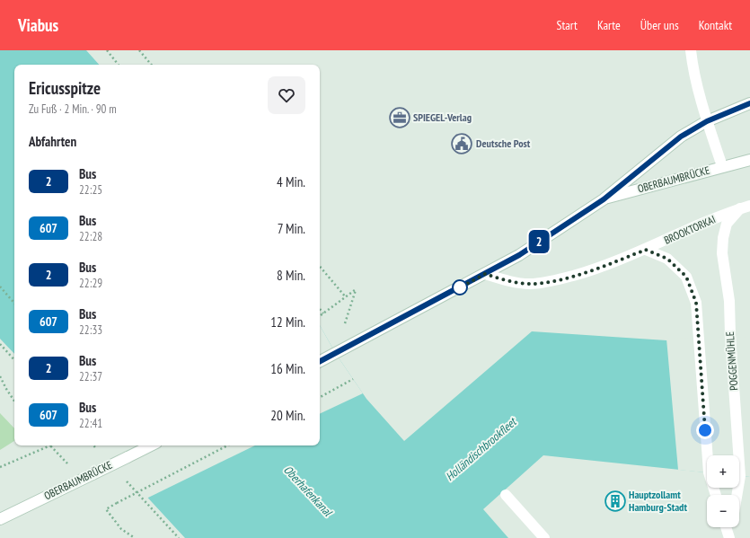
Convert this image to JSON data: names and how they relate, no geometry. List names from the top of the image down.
{
  "streets": {
    "street": ["OBERBAUMBRÜCKE", "BROOKTORKAI", "POGGENMÜHLE"]
  },
  "crossings": [
    ["OBERBAUMBRÜCKE", "BROOKTORKAI"],
    ["BROOKTORKAI", "POGGENMÜHLE"]
  ],
  "water": ["Holländischbrookfleet", "Oberhafenkanal"],
  "places": {
    "office": ["SPIEGEL-Verlag"],
    "public building": ["Deutsche Post"],
    "building": ["Hauptzollamt Hamburg-Stadt"]
  },
  "lines": ["bus line 2"],
  "page": {
    "header": "Viabus",
    "nav": [
      "Start",
      "Karte",
      "Über uns",
      "Kontakt"
    ],
    "on_map": "2",
    "heading": [
      ["Ericusspitze", "Zu Fuß · 2 Min. · 90 m"],
      "Abfahrten"
    ],
    "list": [
      {
        "mark": "2",
        "name": "Bus",
        "note": "22:25",
        "value": "4 Min."
      },
      {
        "mark": "607",
        "name": "Bus",
        "note": "22:28",
        "value": "7 Min."
      },
      {
        "mark": "2",
        "name": "Bus",
        "note": "22:29",
        "value": "8 Min."
      },
      {
        "mark": "607",
        "name": "Bus",
        "note": "22:33",
        "value": "12 Min."
      },
      {
        "mark": "2",
        "name": "Bus",
        "note": "22:37",
        "value": "16 Min."
      },
      {
        "mark": "607",
        "name": "Bus",
        "note": "22:41",
        "value": "20 Min."
      }
    ],
    "map_buttons": ["+", "−"]
  }
}
